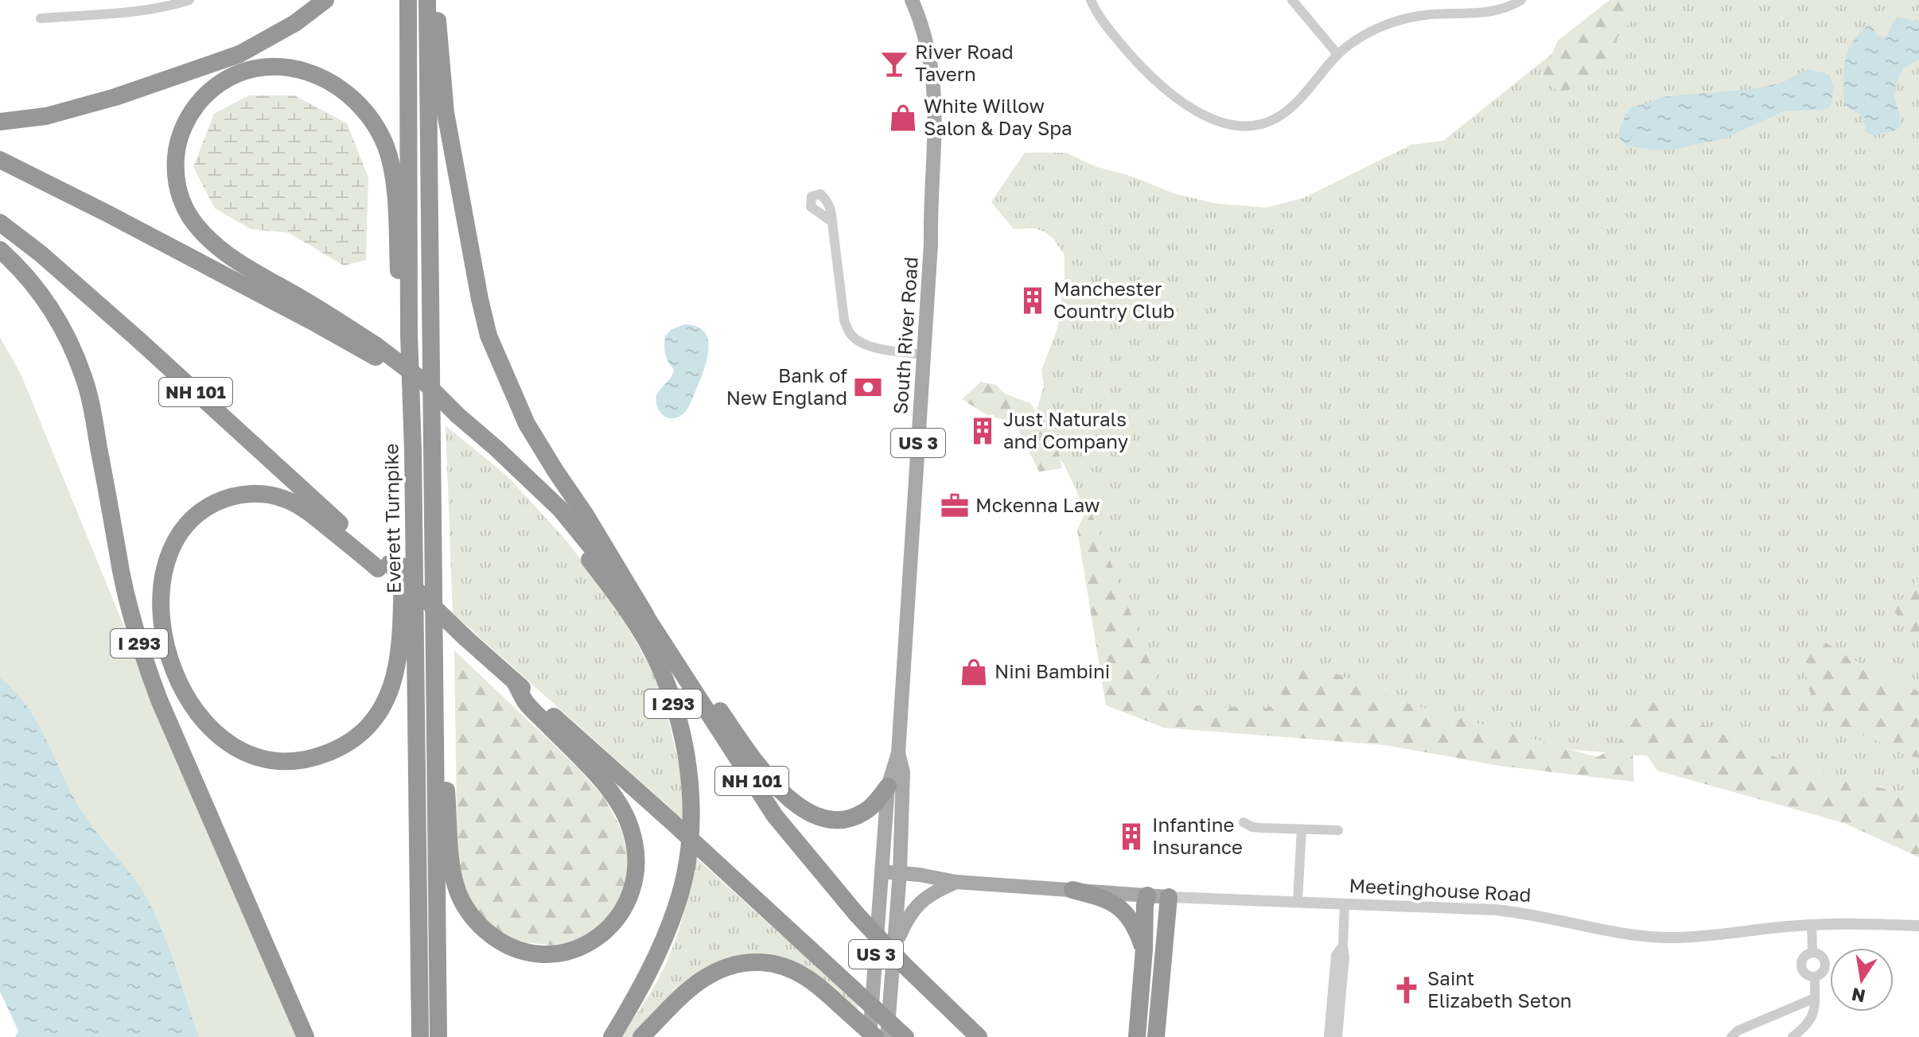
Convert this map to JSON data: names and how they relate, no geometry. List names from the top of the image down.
{
  "streets": {
    "highway": ["NH 101", "Everett Turnpike", "I 293"],
    "main road": ["South River Road", "US 3", "Meetinghouse Road"]
  },
  "crossings": [
    ["South River Road", "Meetinghouse Road"],
    ["NH 101", "I 293"]
  ],
  "places": {
    "bar": ["River Road Tavern"],
    "shop": ["White Willow Salon & Day Spa", "Nini Bambini"],
    "building": ["Manchester Country Club", "Just Naturals and Company", "Infantine Insurance"],
    "bank": ["Bank of New England"],
    "office": ["Mckenna Law"],
    "church": ["Saint Elizabeth Seton"]
  },
  "north": "bottom"
}
